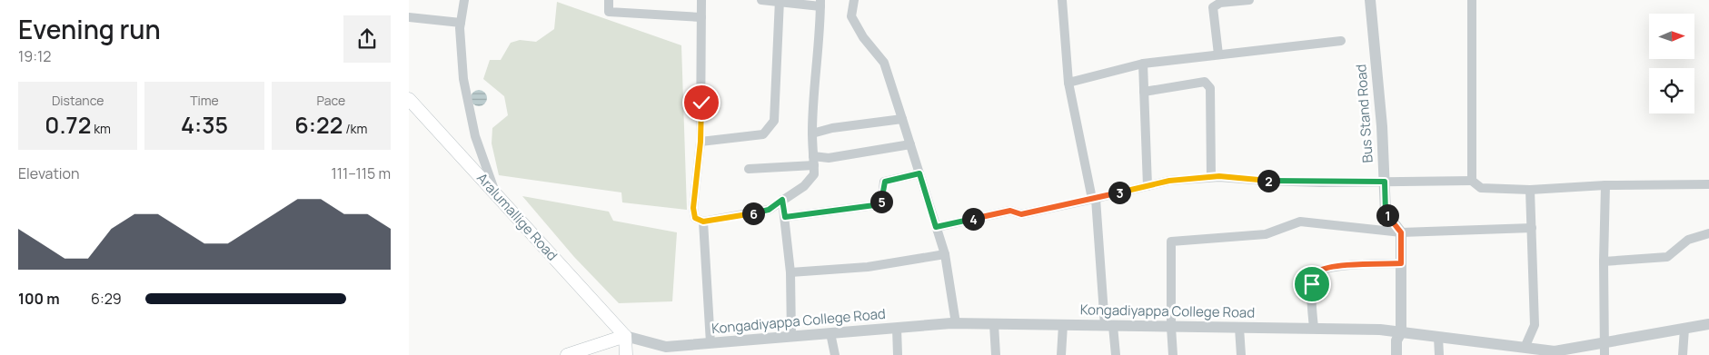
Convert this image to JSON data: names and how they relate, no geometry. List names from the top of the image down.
{
  "streets": {
    "main road": ["Aralumallige Road"],
    "street": ["Bus Stand Road", "Kongadiyappa College Road"]
  },
  "crossings": [
    ["Aralumallige Road", "Kongadiyappa College Road"]
  ],
  "north": "right",
  "page": {
    "heading": ["Evening run", "19:12"],
    "stats": [
      ["Distance", "0.72 km"],
      ["Time", "4:35"],
      ["Pace", "6:22 /km"]
    ],
    "chart": ["Elevation", "111–115 m"],
    "pins": [
      "2",
      "3",
      "5",
      "6",
      "1",
      "4"
    ],
    "list": [
      {
        "name": "100 m",
        "note": "6:29"
      }
    ]
  }
}
